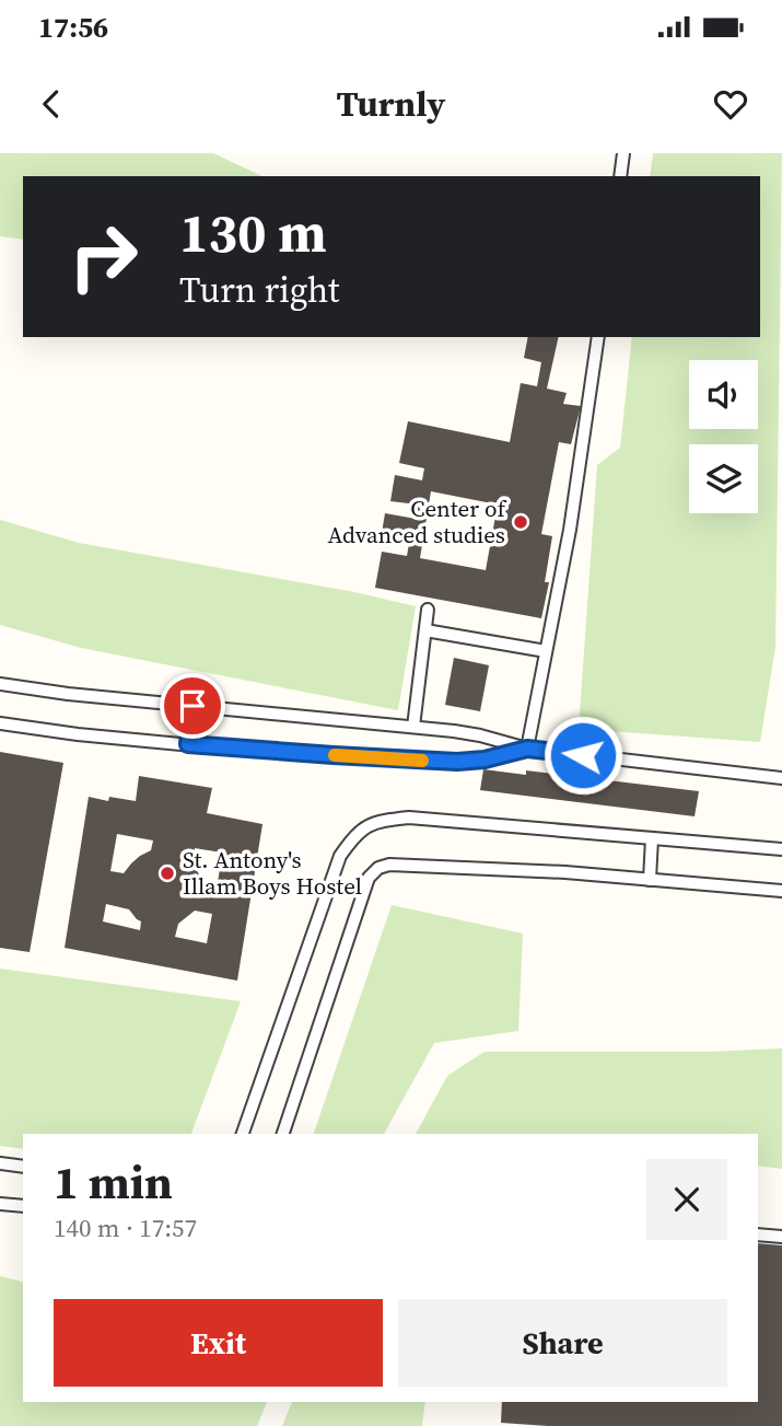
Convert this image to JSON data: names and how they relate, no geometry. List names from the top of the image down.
{
  "places": ["Center of Advanced studies", "St. Antony's Illam Boys Hostel"],
  "page": {
    "status": "17:56",
    "header": "Turnly",
    "turn": ["130 m", "Turn right"],
    "heading": ["1 min", "140 m · 17:57"],
    "buttons": ["Exit", "Share"]
  }
}
